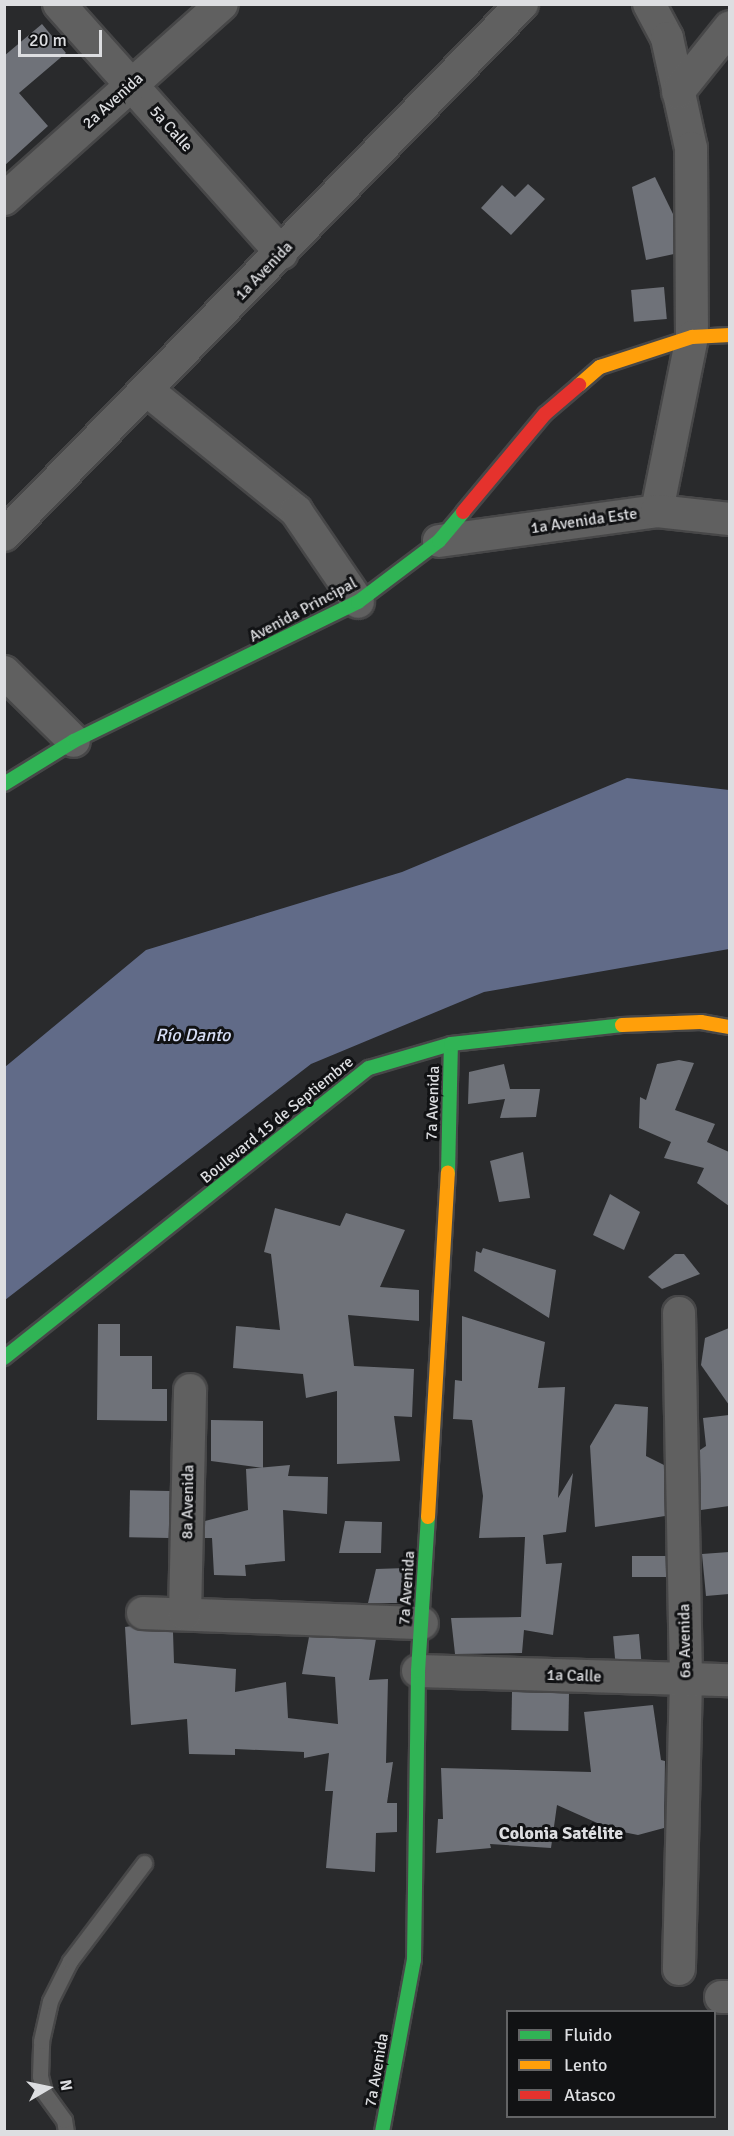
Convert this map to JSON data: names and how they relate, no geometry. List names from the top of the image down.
{
  "streets": {
    "street": [
      "2a Avenida",
      "5a Calle",
      "1a Avenida",
      "1a Avenida Este",
      "Avenida Principal",
      "7a Avenida",
      "Boulevard 15 de Septiembre",
      "8a Avenida",
      "6a Avenida",
      "1a Calle"
    ]
  },
  "crossings": [
    ["2a Avenida", "5a Calle"],
    ["5a Calle", "1a Avenida"],
    ["1a Avenida Este", "Avenida Principal"],
    ["7a Avenida", "Boulevard 15 de Septiembre"],
    ["7a Avenida", "1a Calle"],
    ["6a Avenida", "1a Calle"]
  ],
  "districts": ["Colonia Satélite"],
  "water": ["Río Danto"],
  "legend": ["Fluido", "Lento", "Atasco"],
  "scale_bar": "20 m",
  "north": "right"
}
